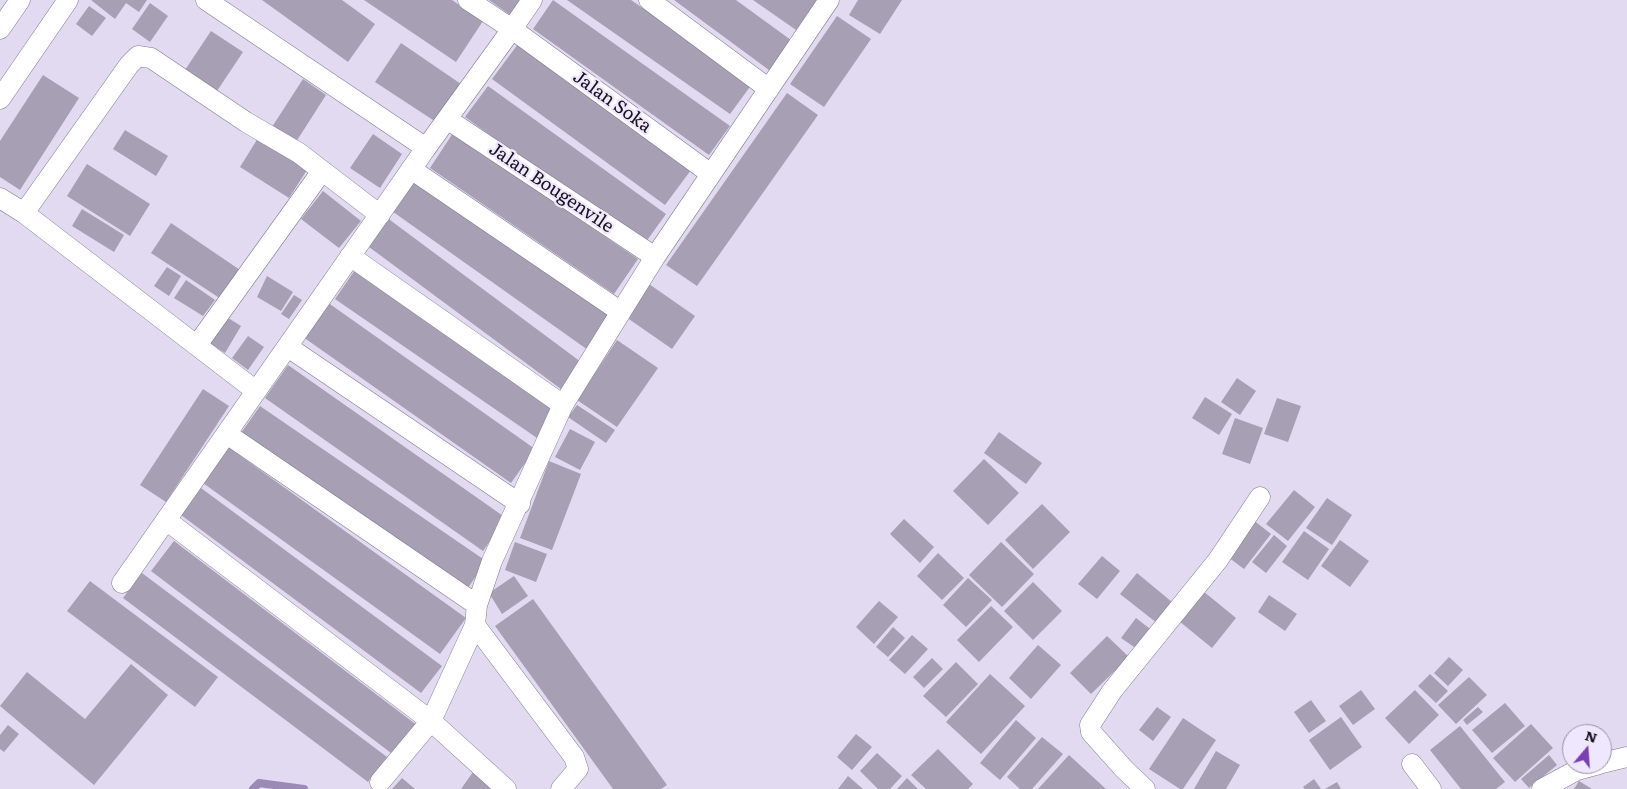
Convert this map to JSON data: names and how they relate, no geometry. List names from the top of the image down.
{
  "streets": {
    "street": ["Jalan Soka", "Jalan Bougenvile"]
  },
  "north": "top"
}
